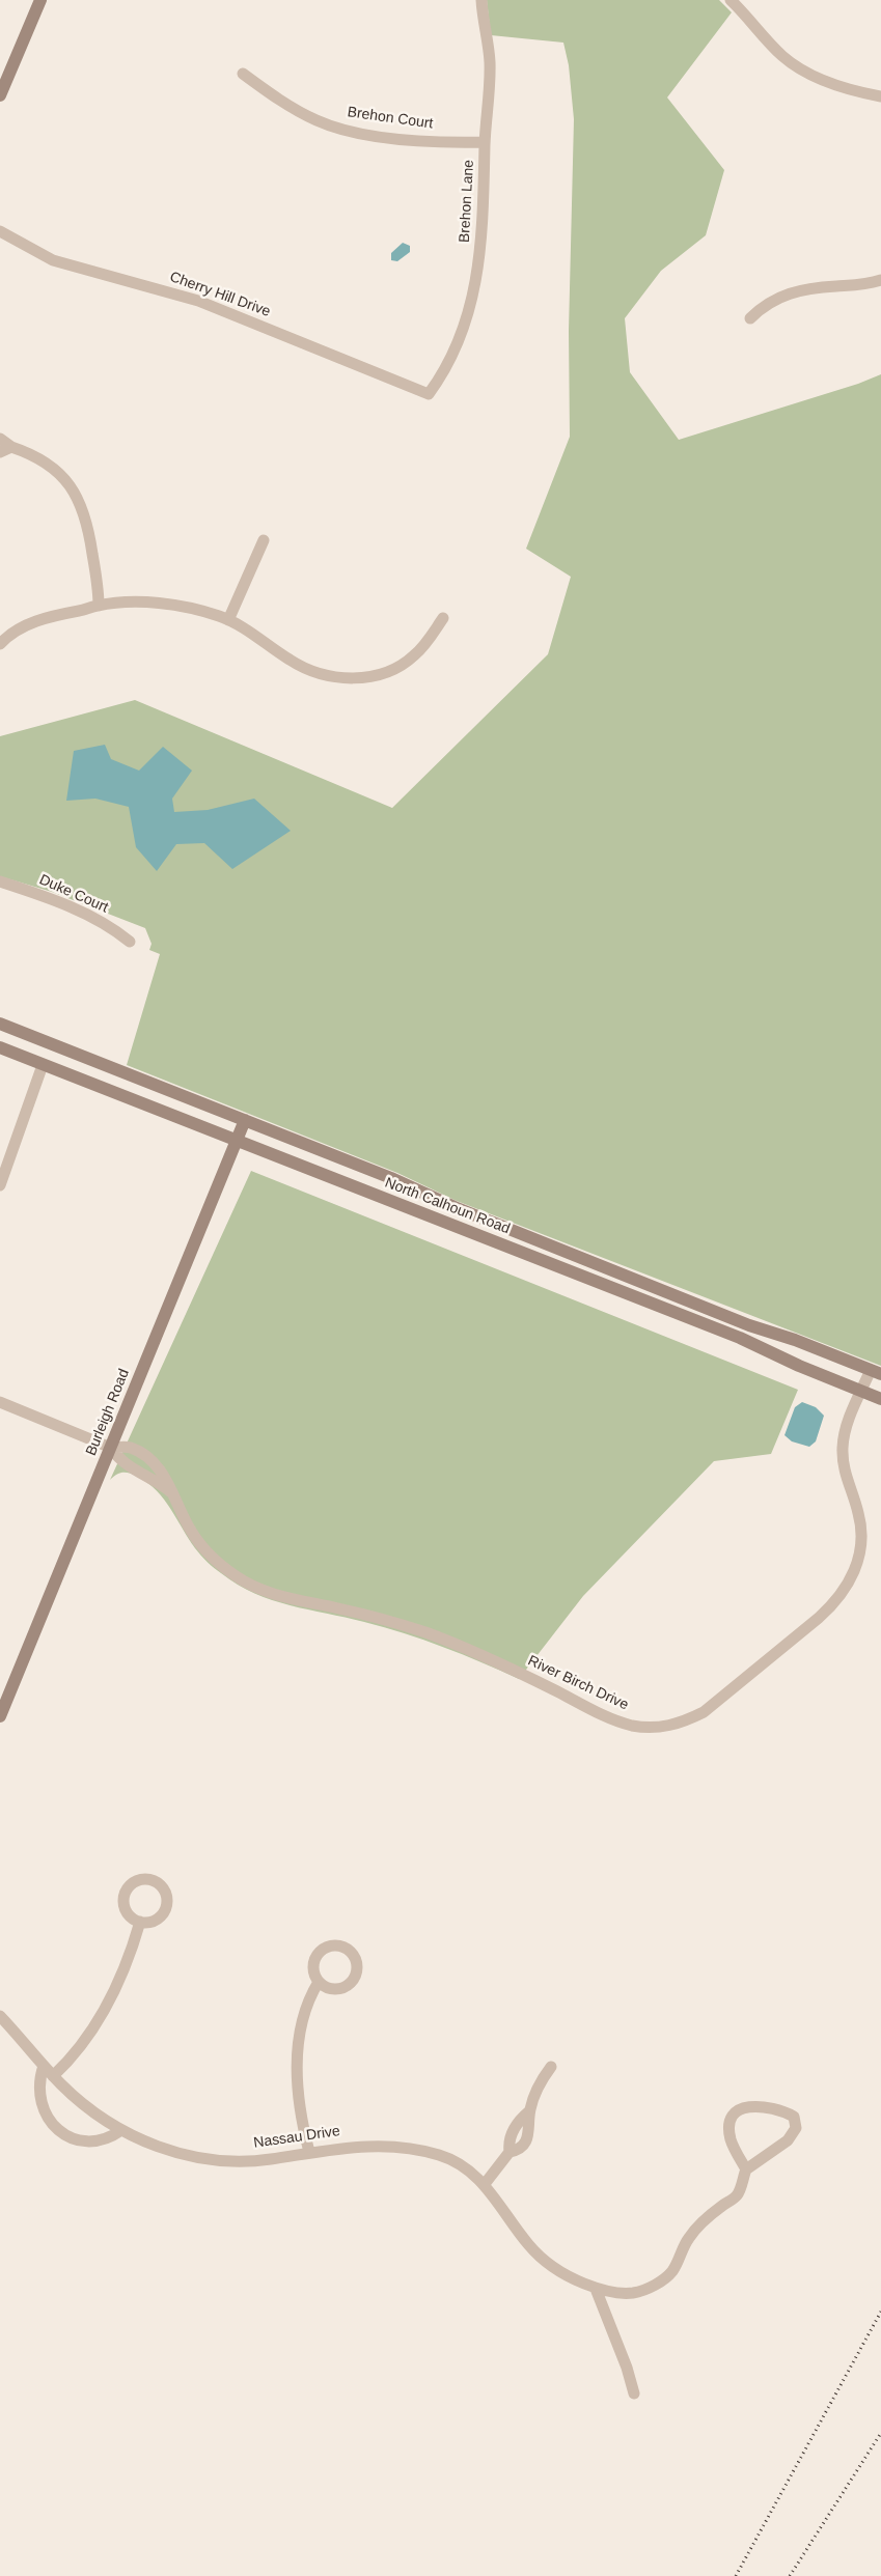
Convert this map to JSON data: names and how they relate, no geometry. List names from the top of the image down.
{
  "streets": {
    "main road": ["North Calhoun Road", "Burleigh Road"],
    "street": [
      "Brehon Court",
      "Brehon Lane",
      "Cherry Hill Drive",
      "Duke Court",
      "River Birch Drive",
      "Nassau Drive"
    ]
  },
  "crossings": [
    ["Brehon Court", "Brehon Lane"],
    ["Brehon Lane", "Cherry Hill Drive"],
    ["North Calhoun Road", "Burleigh Road"],
    ["North Calhoun Road", "River Birch Drive"],
    ["Burleigh Road", "River Birch Drive"]
  ]
}
